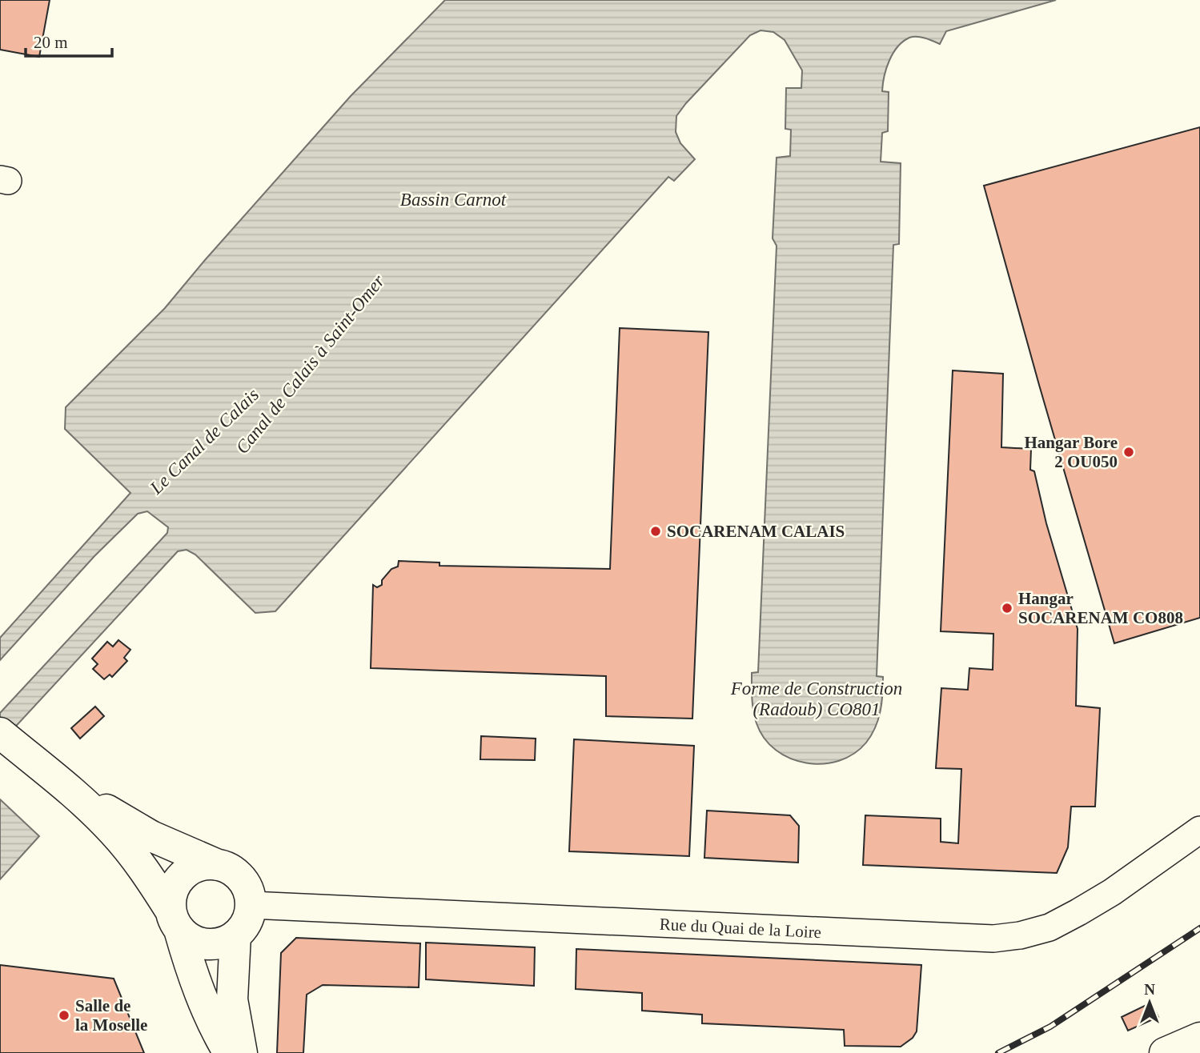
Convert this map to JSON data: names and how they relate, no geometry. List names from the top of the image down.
{
  "streets": {
    "street": ["Rue du Quai de la Loire"]
  },
  "water": [
    "Bassin Carnot",
    "Canal de Calais à Saint-Omer",
    "Le Canal de Calais",
    "Forme de Construction (Radoub) CO801"
  ],
  "places": [
    "Hangar Bore 2 OU050",
    "SOCARENAM CALAIS",
    "Hangar SOCARENAM CO808",
    "Salle de la Moselle"
  ],
  "scale_bar": "20 m",
  "north": "top"
}
